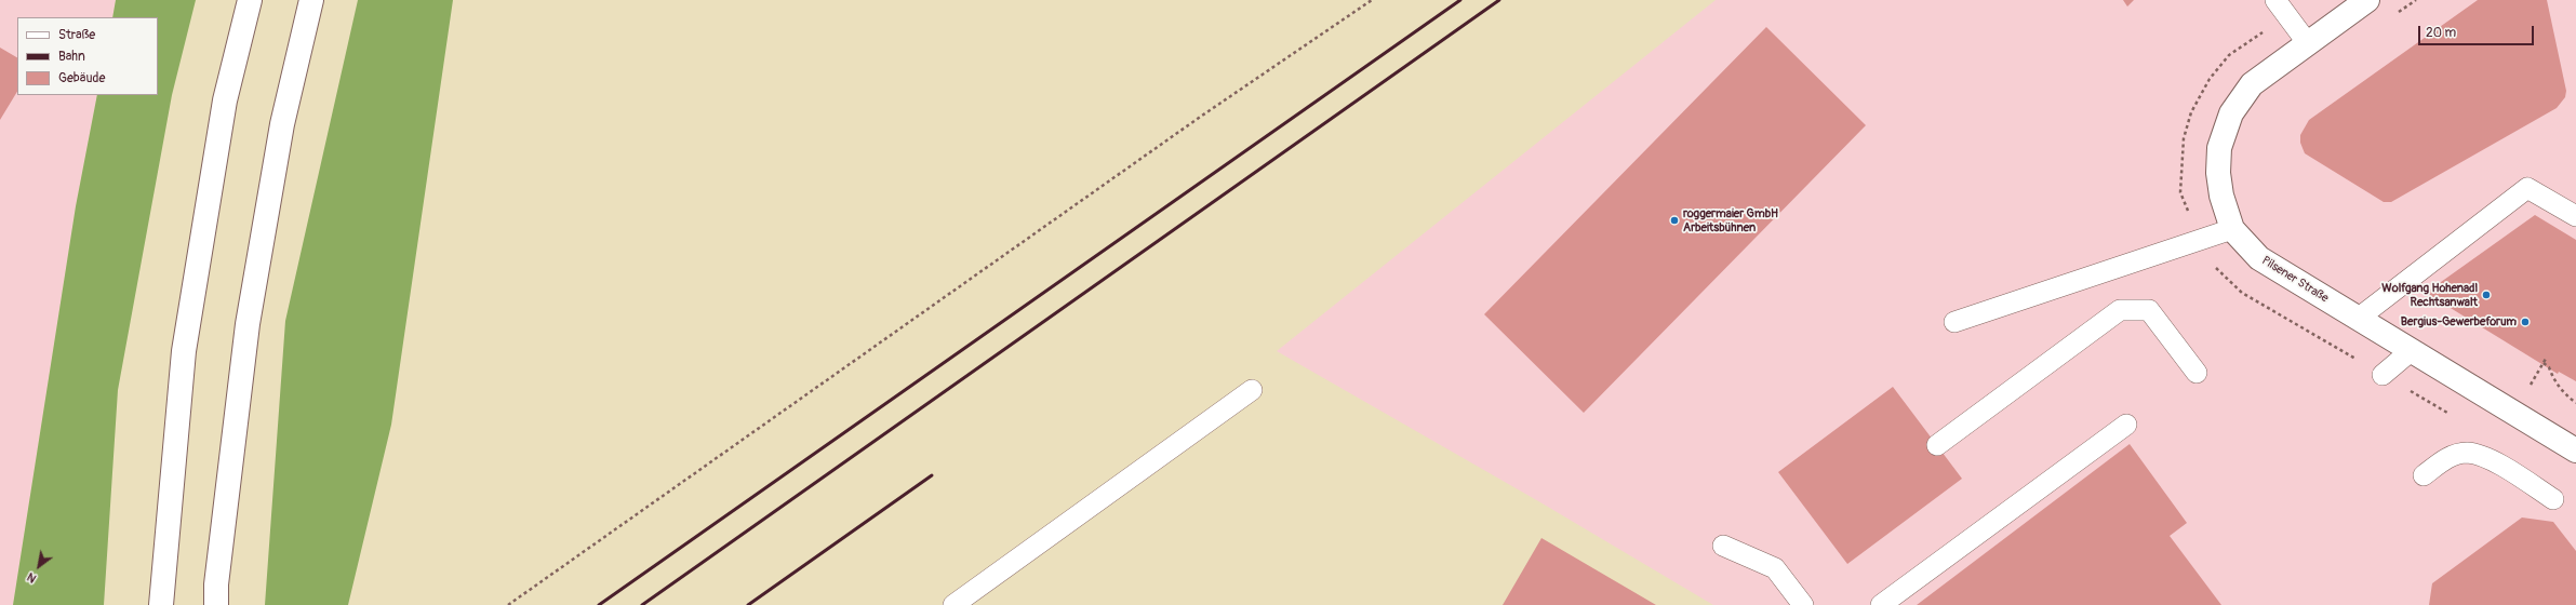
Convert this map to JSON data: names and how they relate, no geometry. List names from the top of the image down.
{
  "streets": {
    "main road": ["Pilsener Straße"]
  },
  "places": ["roggermaier GmbH Arbeitsbühnen", "Wolfgang Hohenadl Rechtsanwalt", "Bergius-Gewerbeforum"],
  "legend": ["Straße", "Bahn", "Gebäude"],
  "scale_bar": "20 m",
  "north": "bottom left"
}
